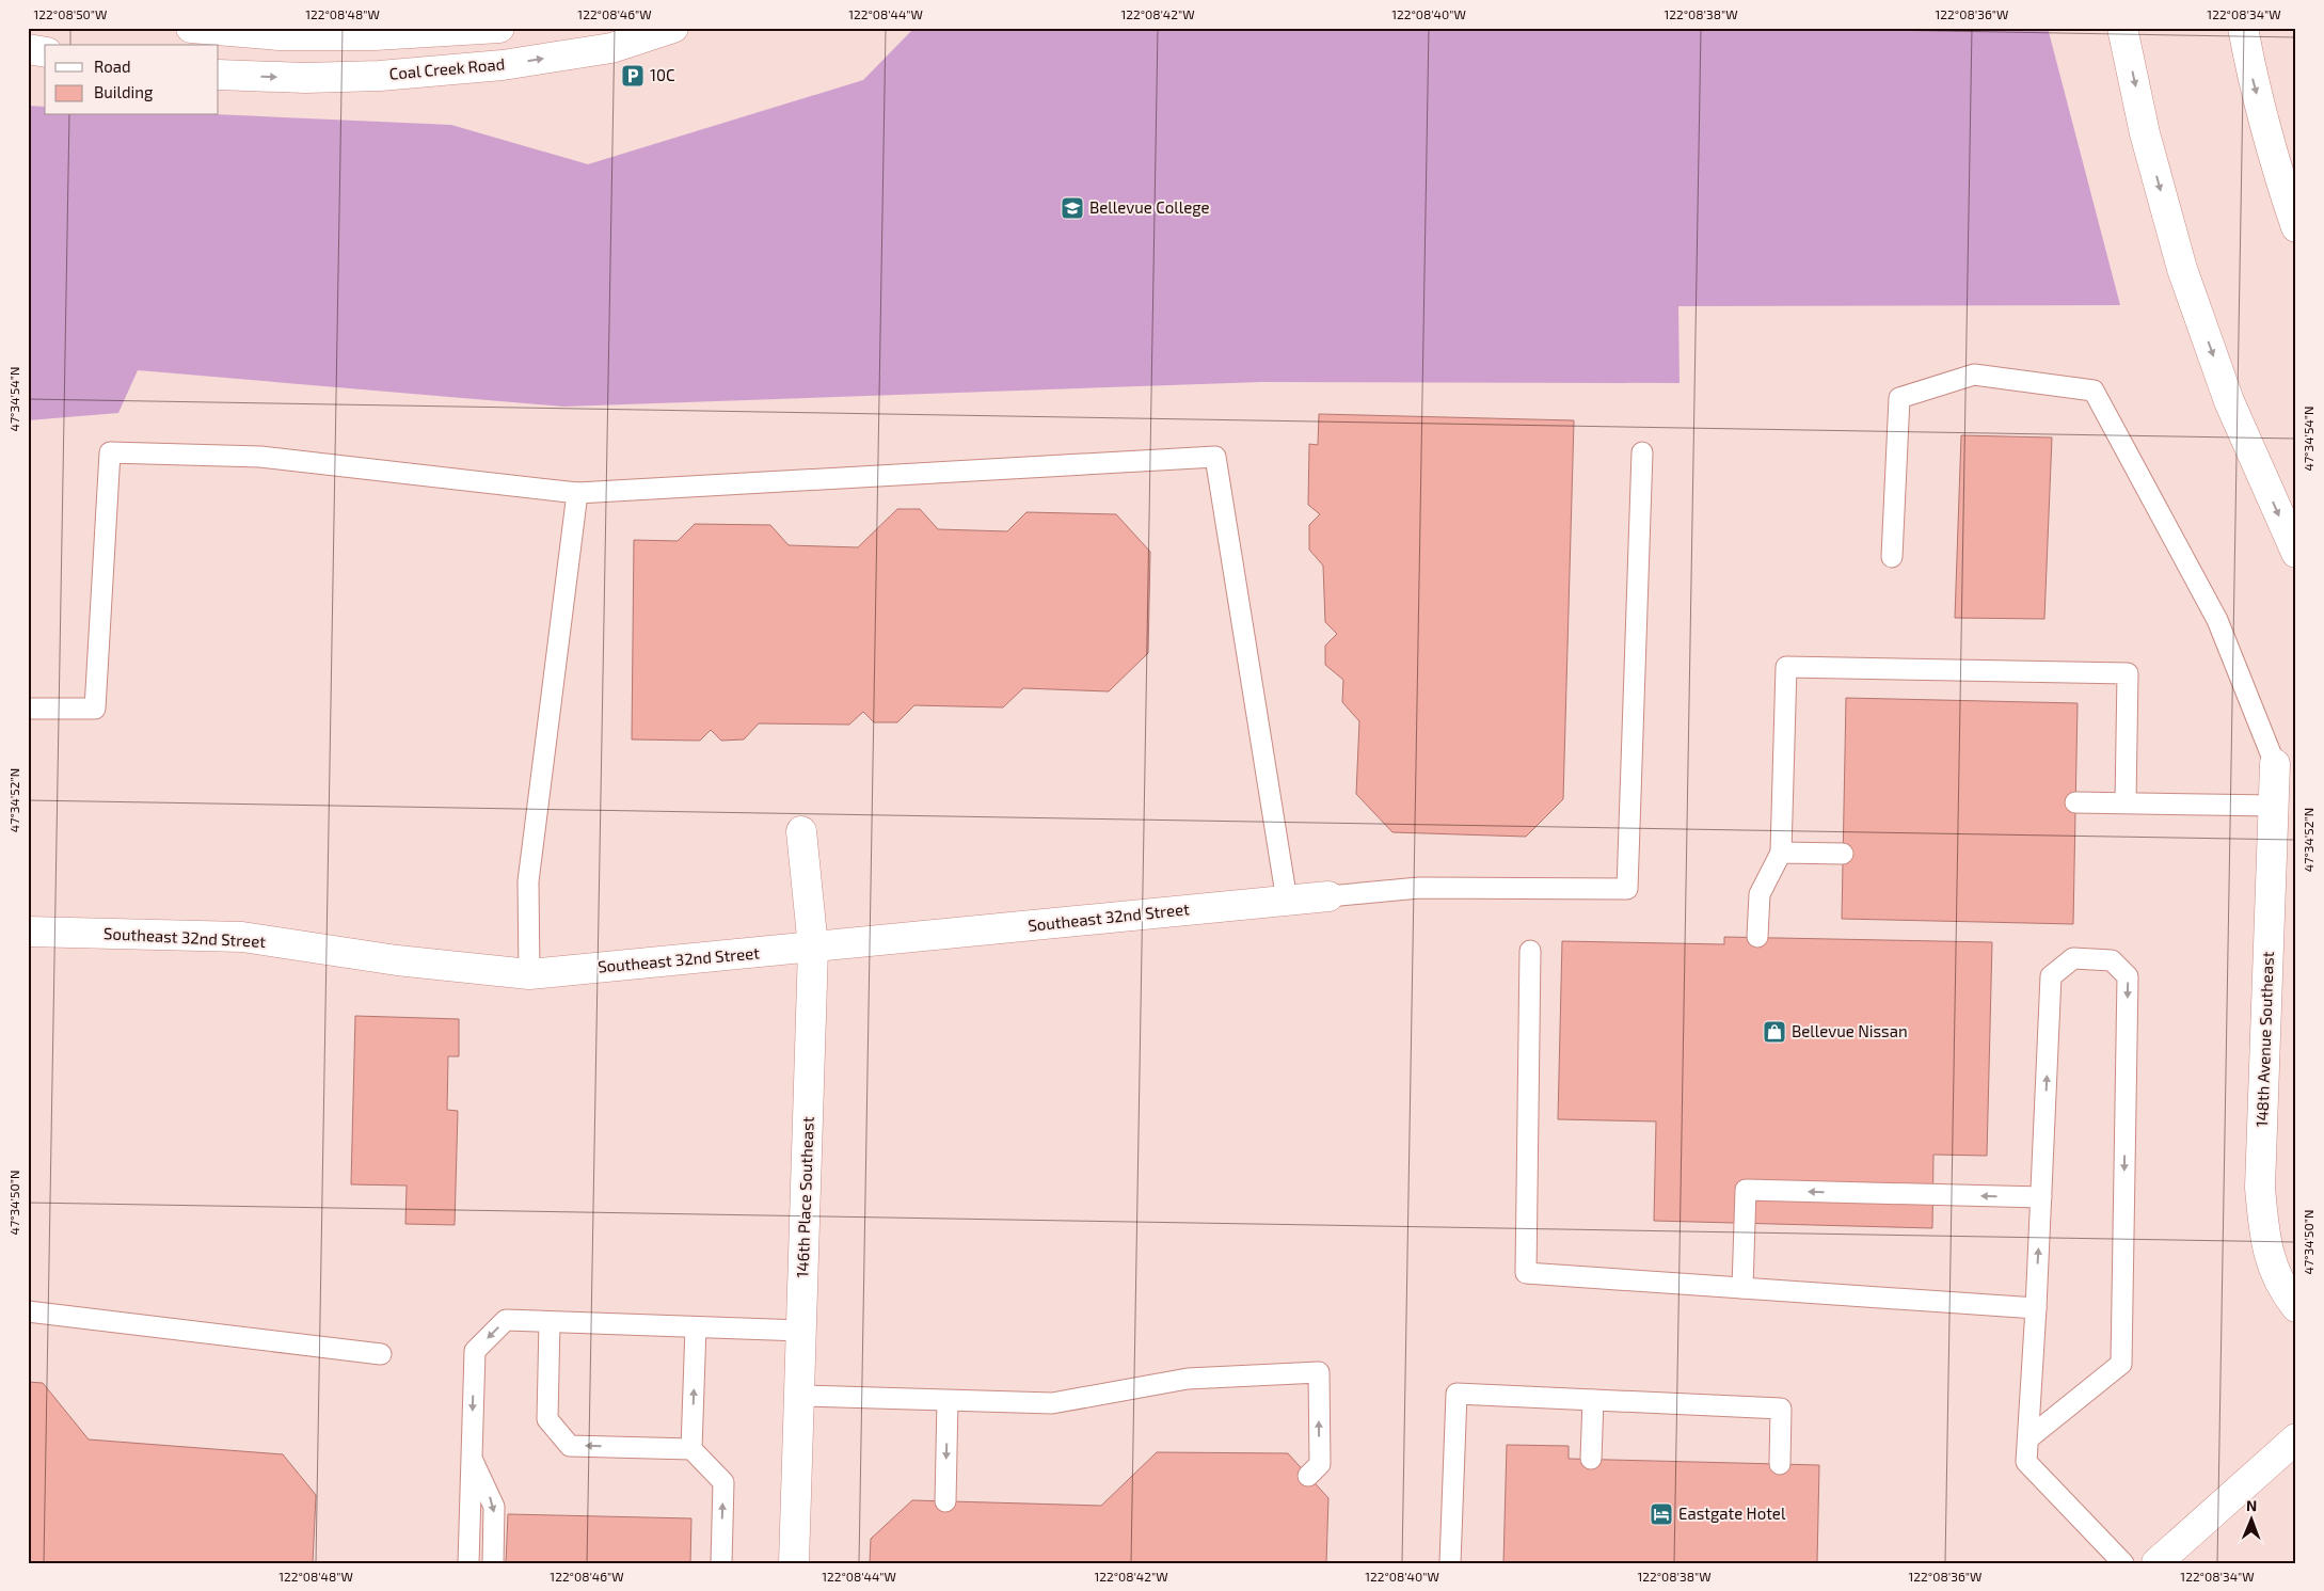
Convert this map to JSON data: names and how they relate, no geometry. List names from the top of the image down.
{
  "streets": {
    "main road": [
      "Coal Creek Road",
      "Southeast 32nd Street",
      "148th Avenue Southeast",
      "146th Place Southeast"
    ]
  },
  "crossings": [
    ["Southeast 32nd Street", "146th Place Southeast"]
  ],
  "places": {
    "parking": ["10C"],
    "school or university": ["Bellevue College"],
    "shop": ["Bellevue Nissan"],
    "hotel": ["Eastgate Hotel"]
  },
  "legend": ["Road", "Building"],
  "north": "top",
  "coordinates": [
    "122°08'50\"W",
    "122°08'48\"W",
    "122°08'46\"W",
    "122°08'44\"W",
    "122°08'42\"W",
    "122°08'40\"W",
    "122°08'38\"W",
    "122°08'36\"W",
    "122°08'34\"W",
    "47°34'54\"N",
    "47°34'52\"N",
    "47°34'50\"N"
  ]
}
